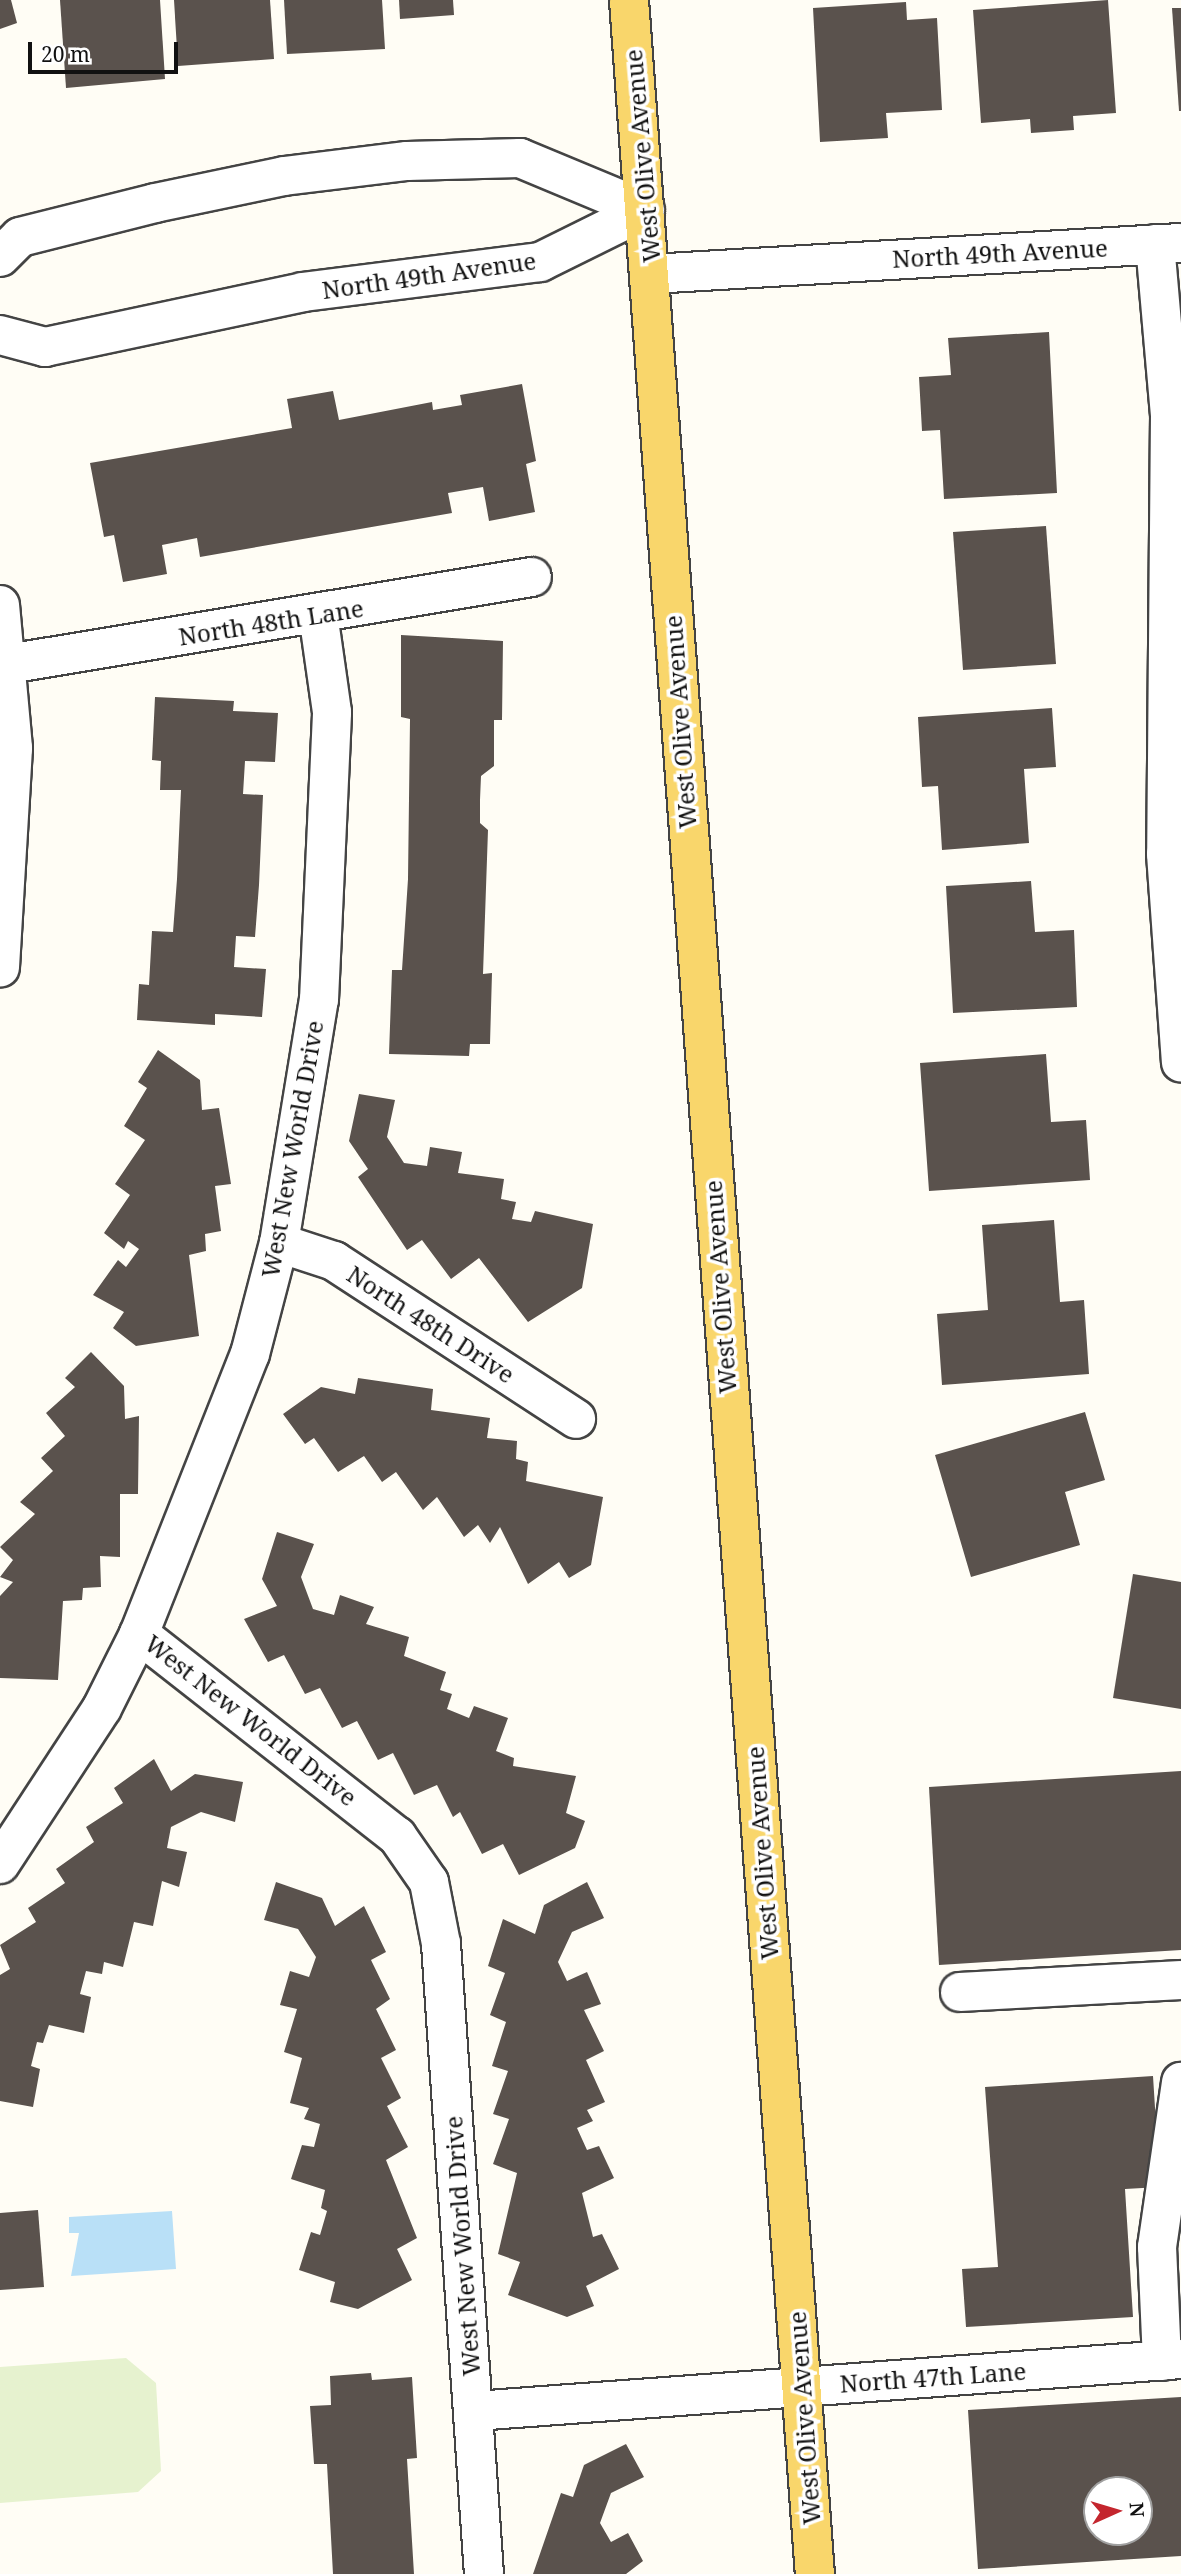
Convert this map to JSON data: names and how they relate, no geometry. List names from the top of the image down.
{
  "streets": {
    "main road": ["West Olive Avenue"],
    "street": [
      "North 49th Avenue",
      "North 48th Lane",
      "West New World Drive",
      "North 48th Drive",
      "North 47th Lane"
    ]
  },
  "crossings": [
    ["West Olive Avenue", "North 49th Avenue"],
    ["West Olive Avenue", "North 47th Lane"],
    ["North 48th Lane", "West New World Drive"],
    ["West New World Drive", "North 48th Drive"],
    ["West New World Drive", "North 47th Lane"]
  ],
  "scale_bar": "20 m",
  "north": "right"
}
